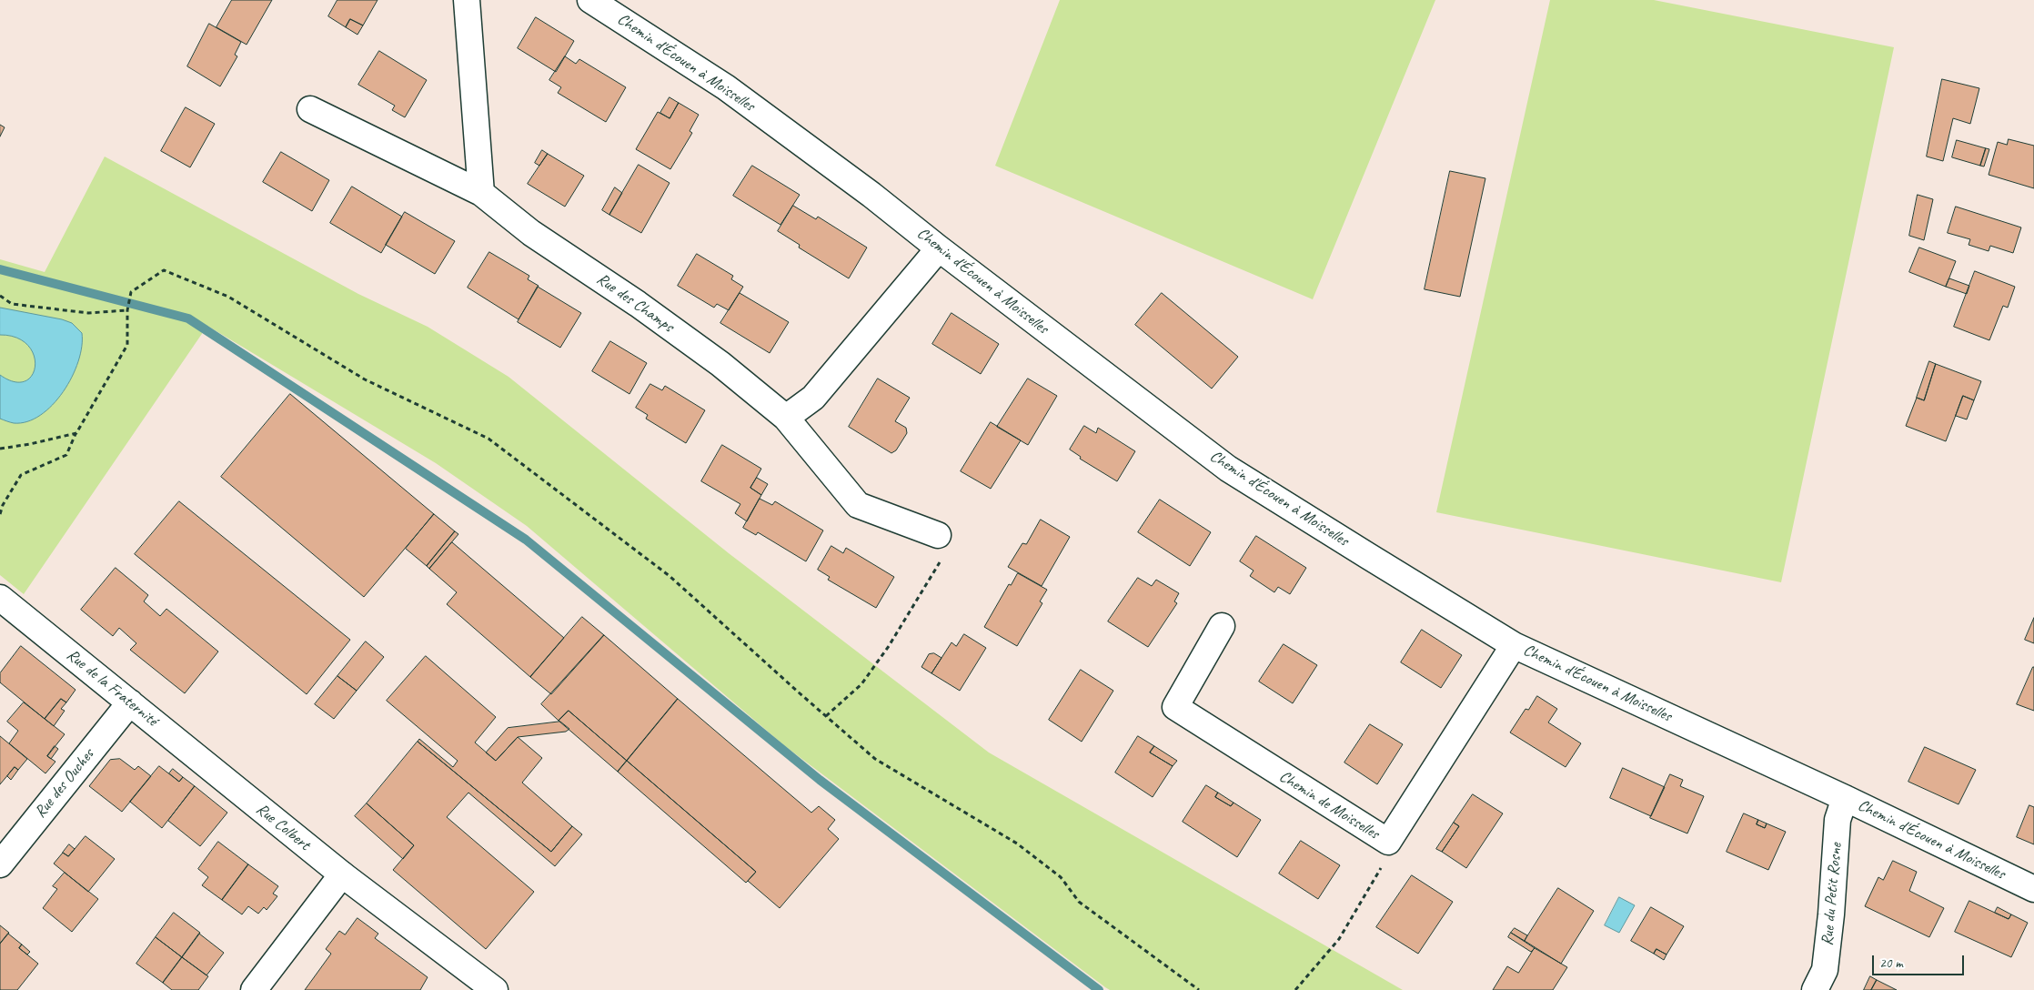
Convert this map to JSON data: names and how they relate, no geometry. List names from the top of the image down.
{
  "streets": {
    "street": [
      "Chemin d'Écouen à Moisselles",
      "Rue des Champs",
      "Rue de la Fraternité",
      "Rue des Ouches",
      "Chemin de Moisselles",
      "Rue Colbert",
      "Rue du Petit Rosne"
    ]
  },
  "crossings": [
    ["Chemin d'Écouen à Moisselles", "Chemin de Moisselles"],
    ["Chemin d'Écouen à Moisselles", "Rue du Petit Rosne"],
    ["Rue de la Fraternité", "Rue des Ouches"],
    ["Rue de la Fraternité", "Rue Colbert"]
  ],
  "scale_bar": "20 m"
}
